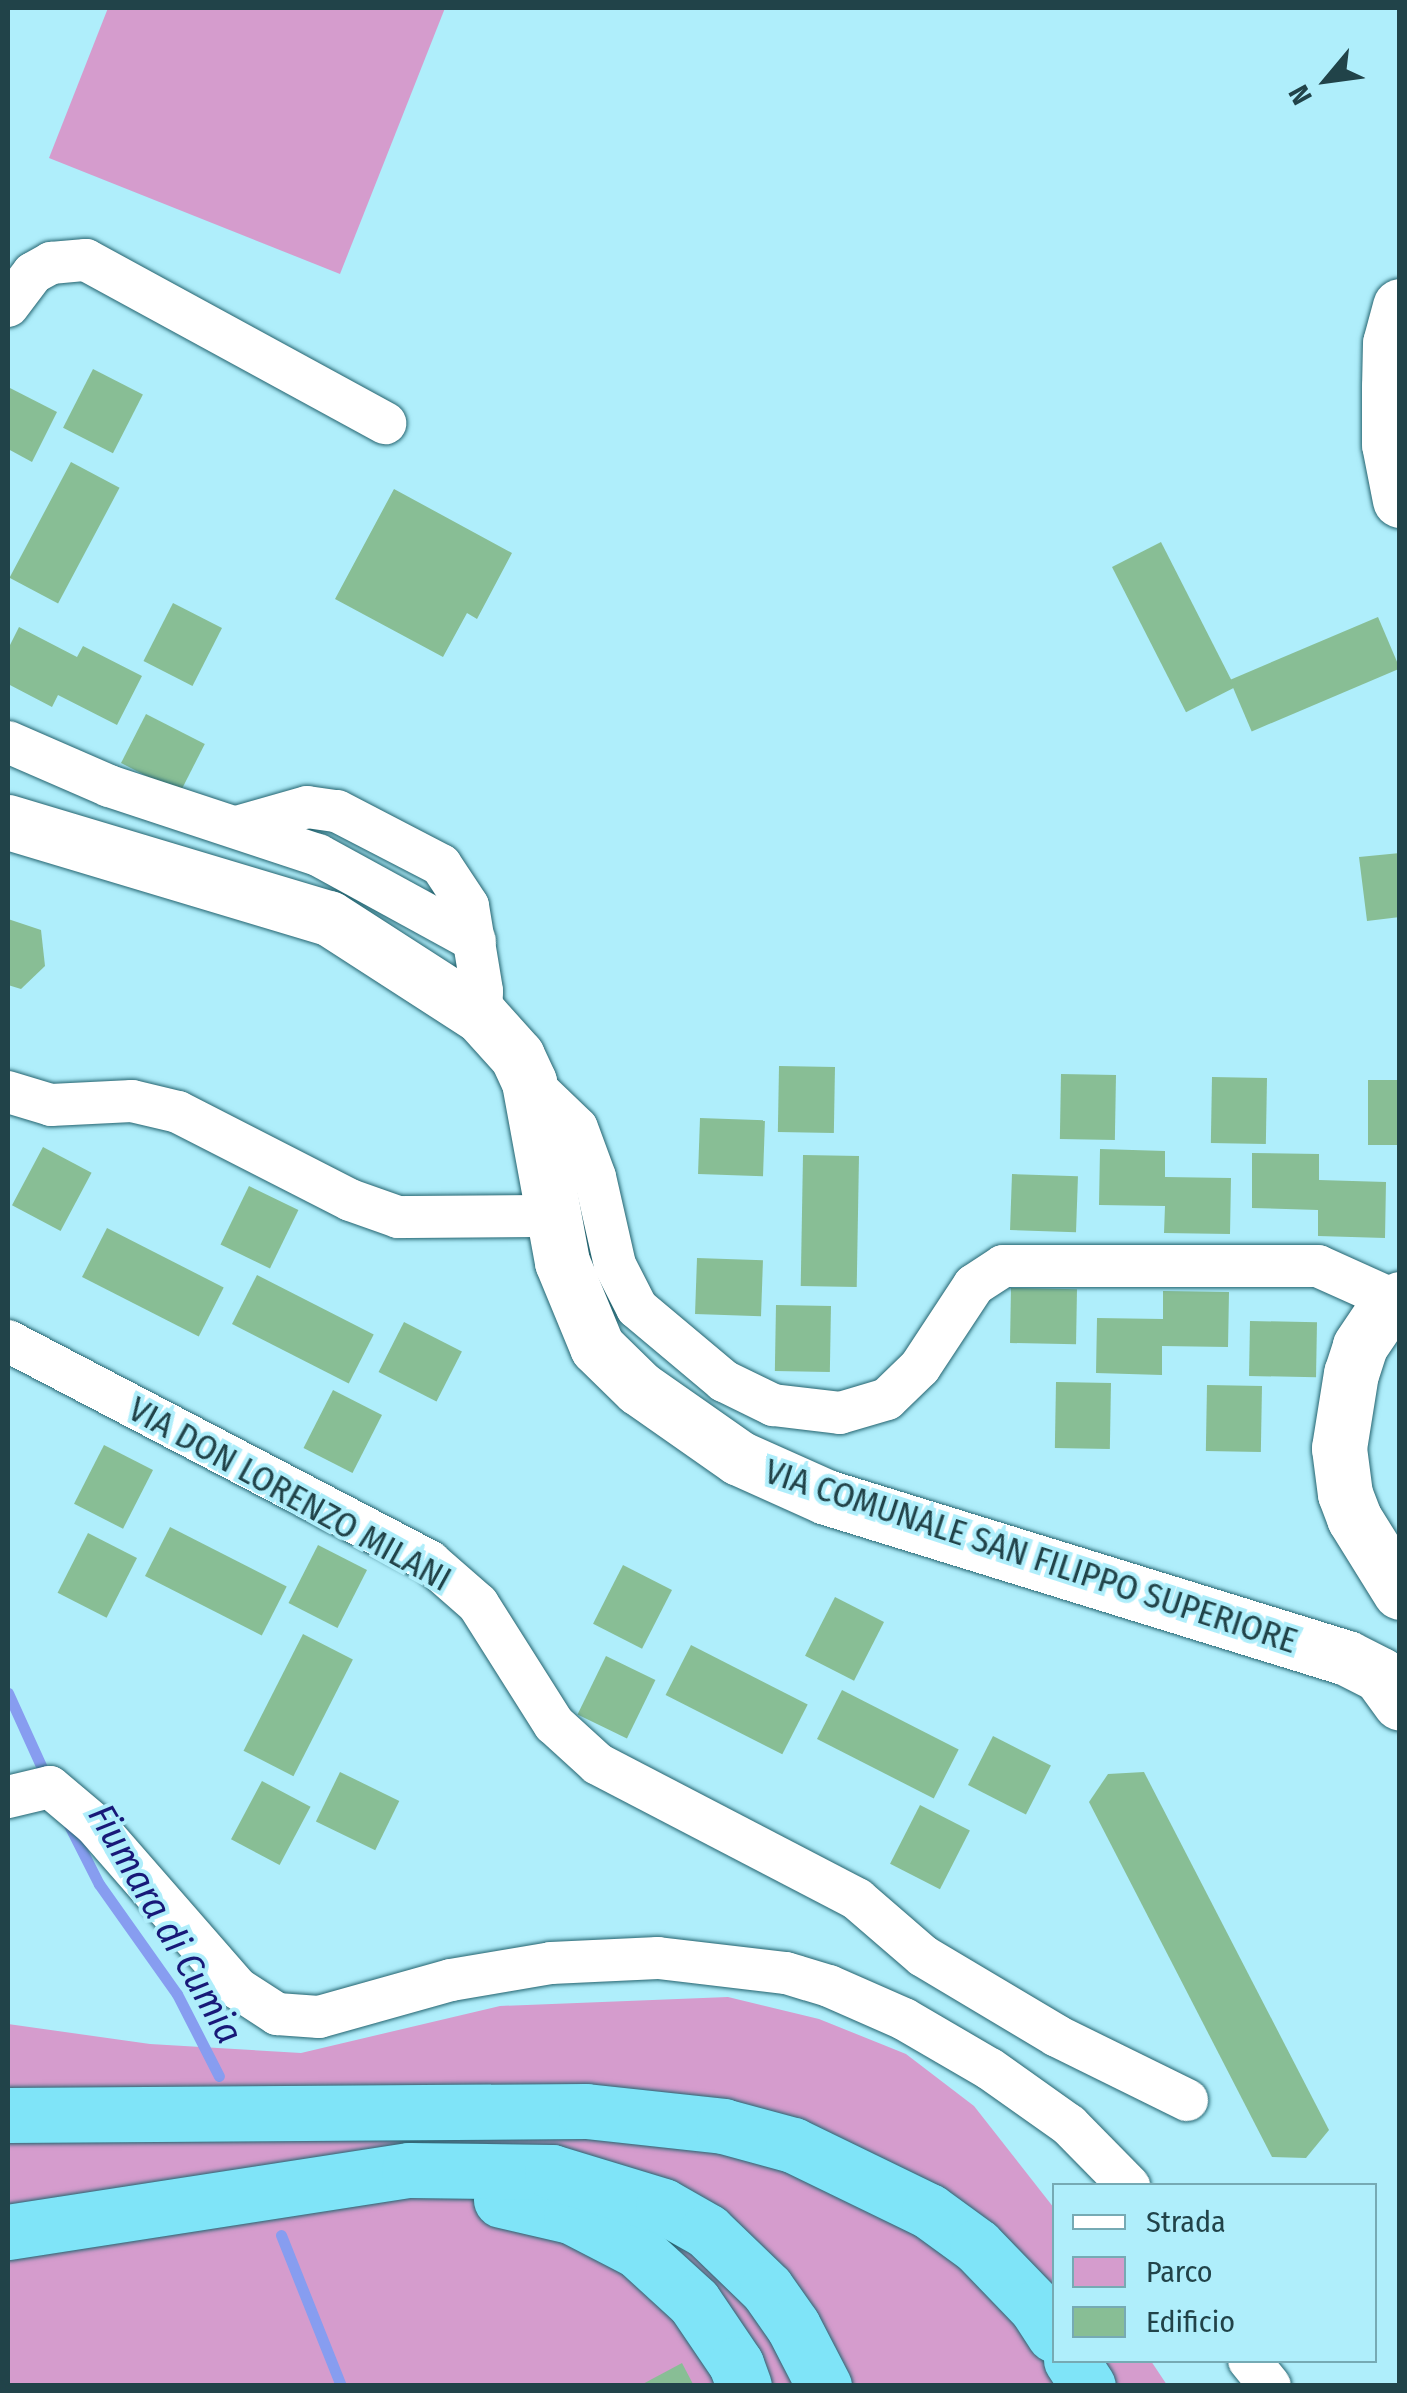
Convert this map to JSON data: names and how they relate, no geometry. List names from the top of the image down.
{
  "streets": {
    "street": ["VIA DON LORENZO MILANI", "VIA COMUNALE SAN FILIPPO SUPERIORE"]
  },
  "water": ["Fiumara di Cumia"],
  "legend": ["Strada", "Parco", "Edificio"],
  "north": "bottom left"
}
